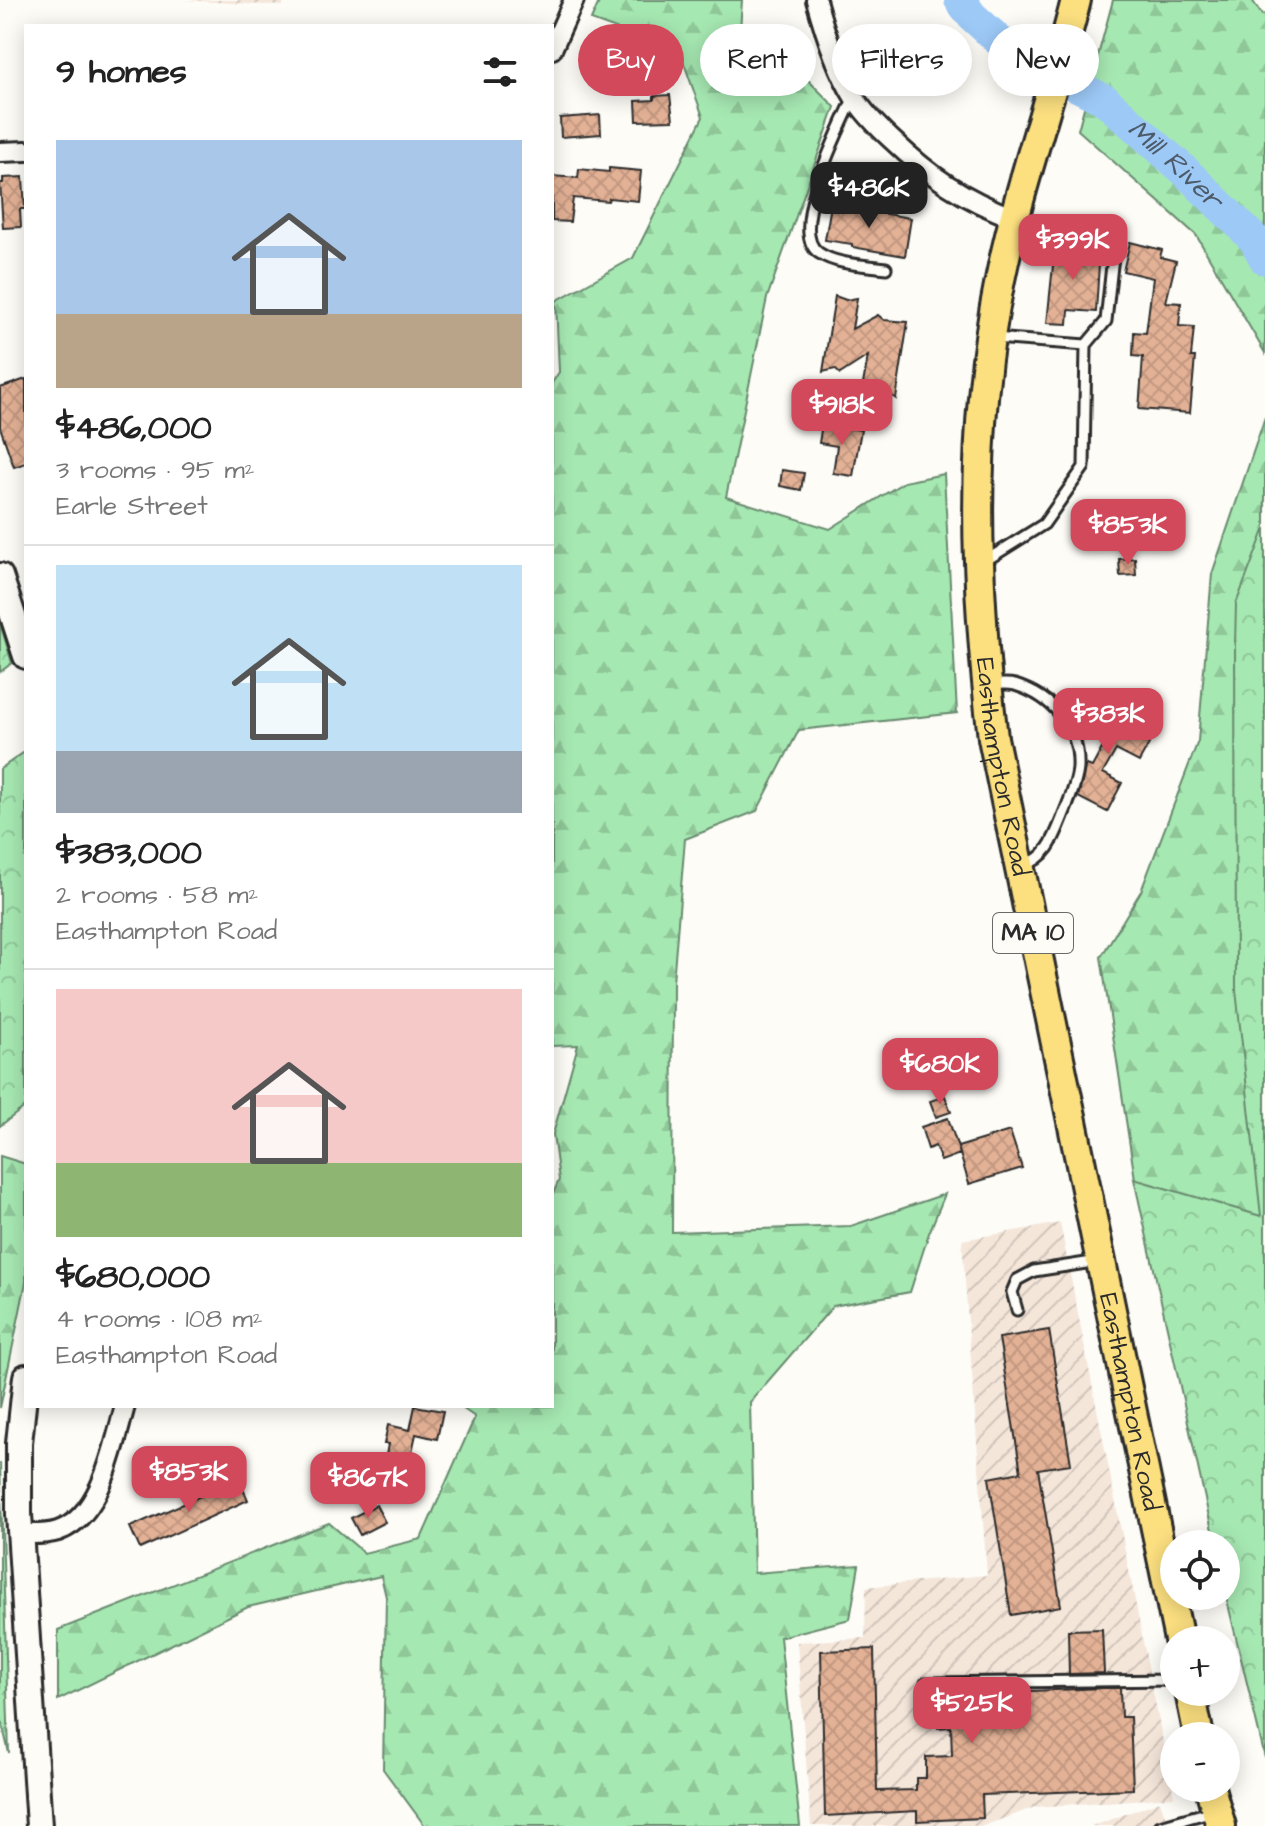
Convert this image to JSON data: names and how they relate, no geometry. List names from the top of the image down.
{
  "streets": {
    "main road": ["Easthampton Road", "MA 10"]
  },
  "crossings": [
    ["Easthampton Road", "MA 10"]
  ],
  "water": ["Mill River"],
  "page": {
    "chip": [
      "Buy",
      "Rent",
      "Filters",
      "New"
    ],
    "heading": "9 homes",
    "list": [
      {
        "name": "$486,000",
        "note": "3 rooms · 95 m² · Earle Street"
      },
      {
        "name": "$383,000",
        "note": "2 rooms · 58 m² · Easthampton Road"
      },
      {
        "name": "$680,000",
        "note": "4 rooms · 108 m² · Easthampton Road"
      }
    ],
    "price": [
      "$486K",
      "$399K",
      "$918K",
      "$853K",
      "$383K",
      "$680K",
      "$853K",
      "$867K",
      "$525K"
    ],
    "map_buttons": ["+", "−"]
  }
}
